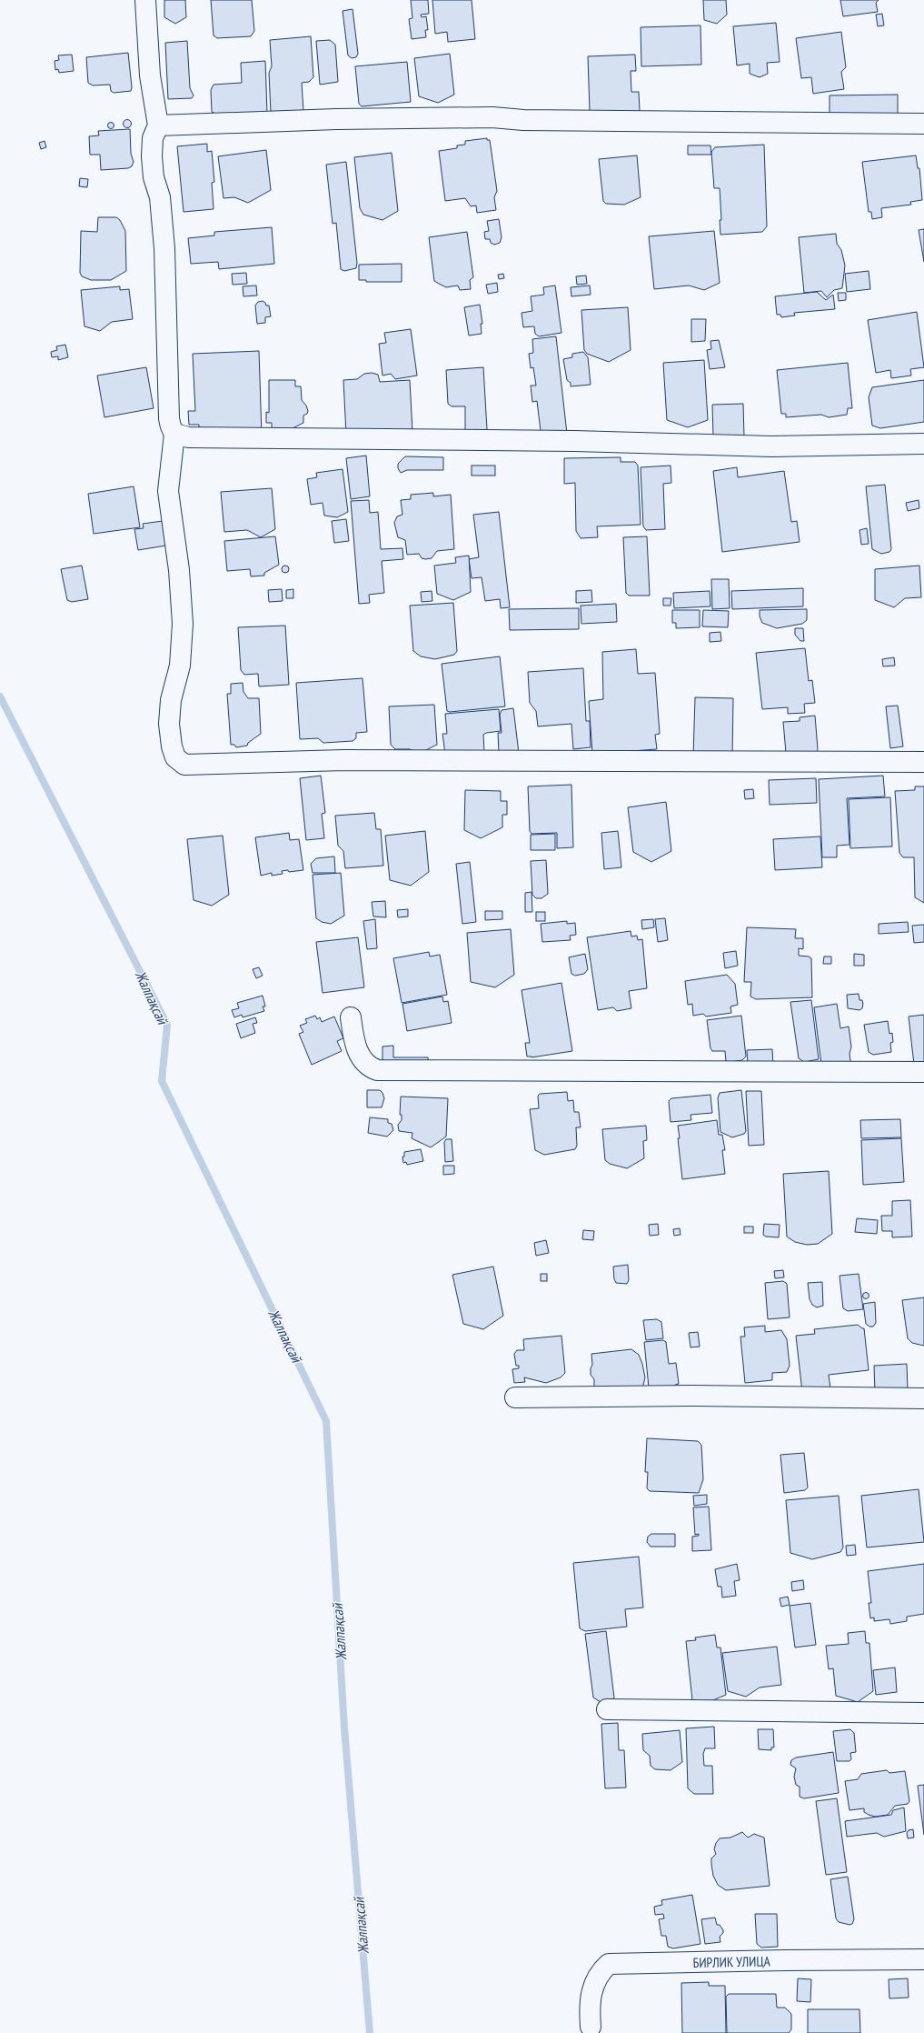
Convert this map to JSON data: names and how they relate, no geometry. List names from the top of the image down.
{
  "streets": {
    "street": ["БИРЛИК УЛИЦА"]
  },
  "water": ["Жалпақсай"]
}
